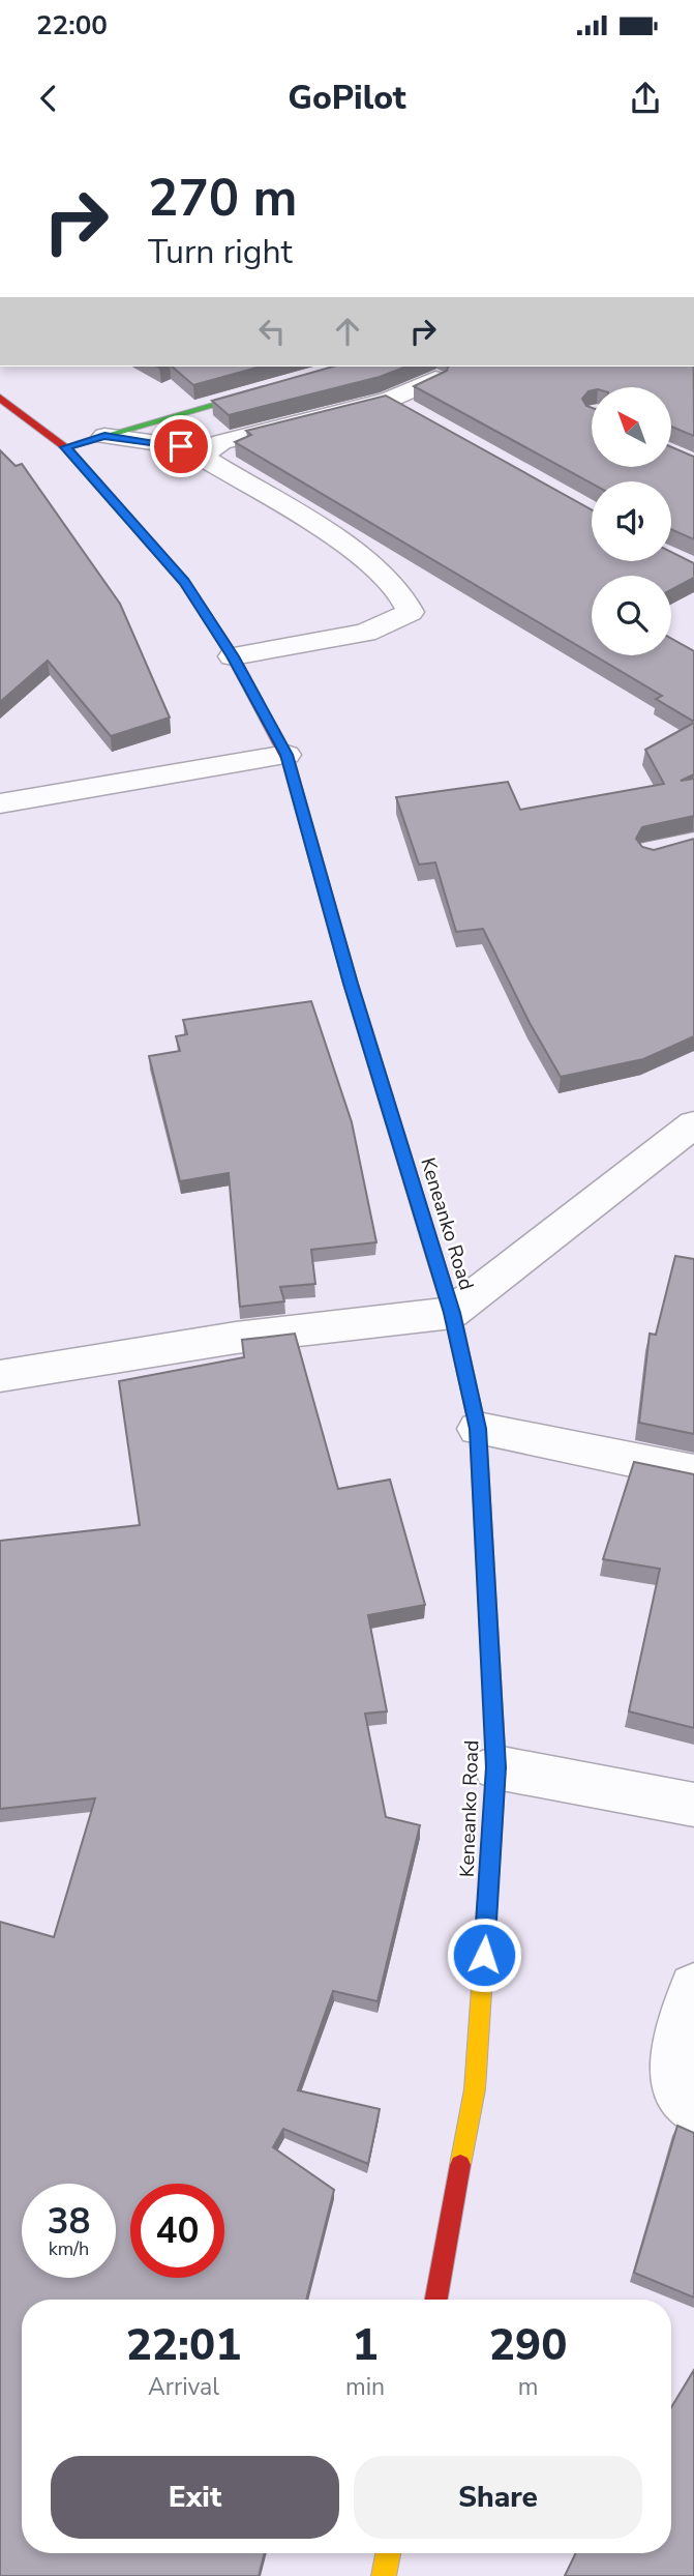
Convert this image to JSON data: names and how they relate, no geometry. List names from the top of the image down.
{
  "streets": {
    "street": ["Keneanko Road"]
  },
  "north": "top left",
  "page": {
    "status": "22:00",
    "header": "GoPilot",
    "turn": ["270 m", "Turn right"],
    "speed": "38 km/h",
    "limit": "40",
    "eta": [
      "22:01",
      "Arrival",
      "1",
      "min",
      "290",
      "m"
    ],
    "buttons": ["Exit", "Share"]
  }
}
